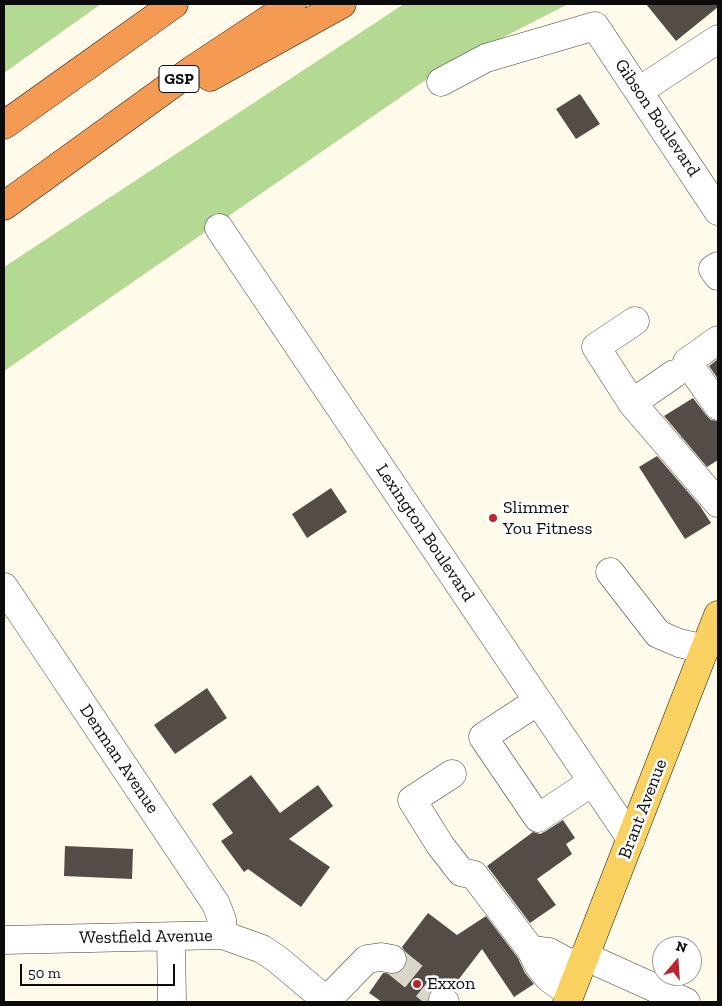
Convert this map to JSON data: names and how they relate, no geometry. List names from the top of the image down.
{
  "streets": {
    "highway": ["GSP"],
    "main road": ["Brant Avenue"],
    "street": [
      "Gibson Boulevard",
      "Lexington Boulevard",
      "Denman Avenue",
      "Westfield Avenue"
    ]
  },
  "crossings": [
    ["Lexington Boulevard", "Brant Avenue"],
    ["Denman Avenue", "Westfield Avenue"]
  ],
  "places": ["Slimmer You Fitness", "Exxon"],
  "scale_bar": "50 m",
  "north": "top"
}
